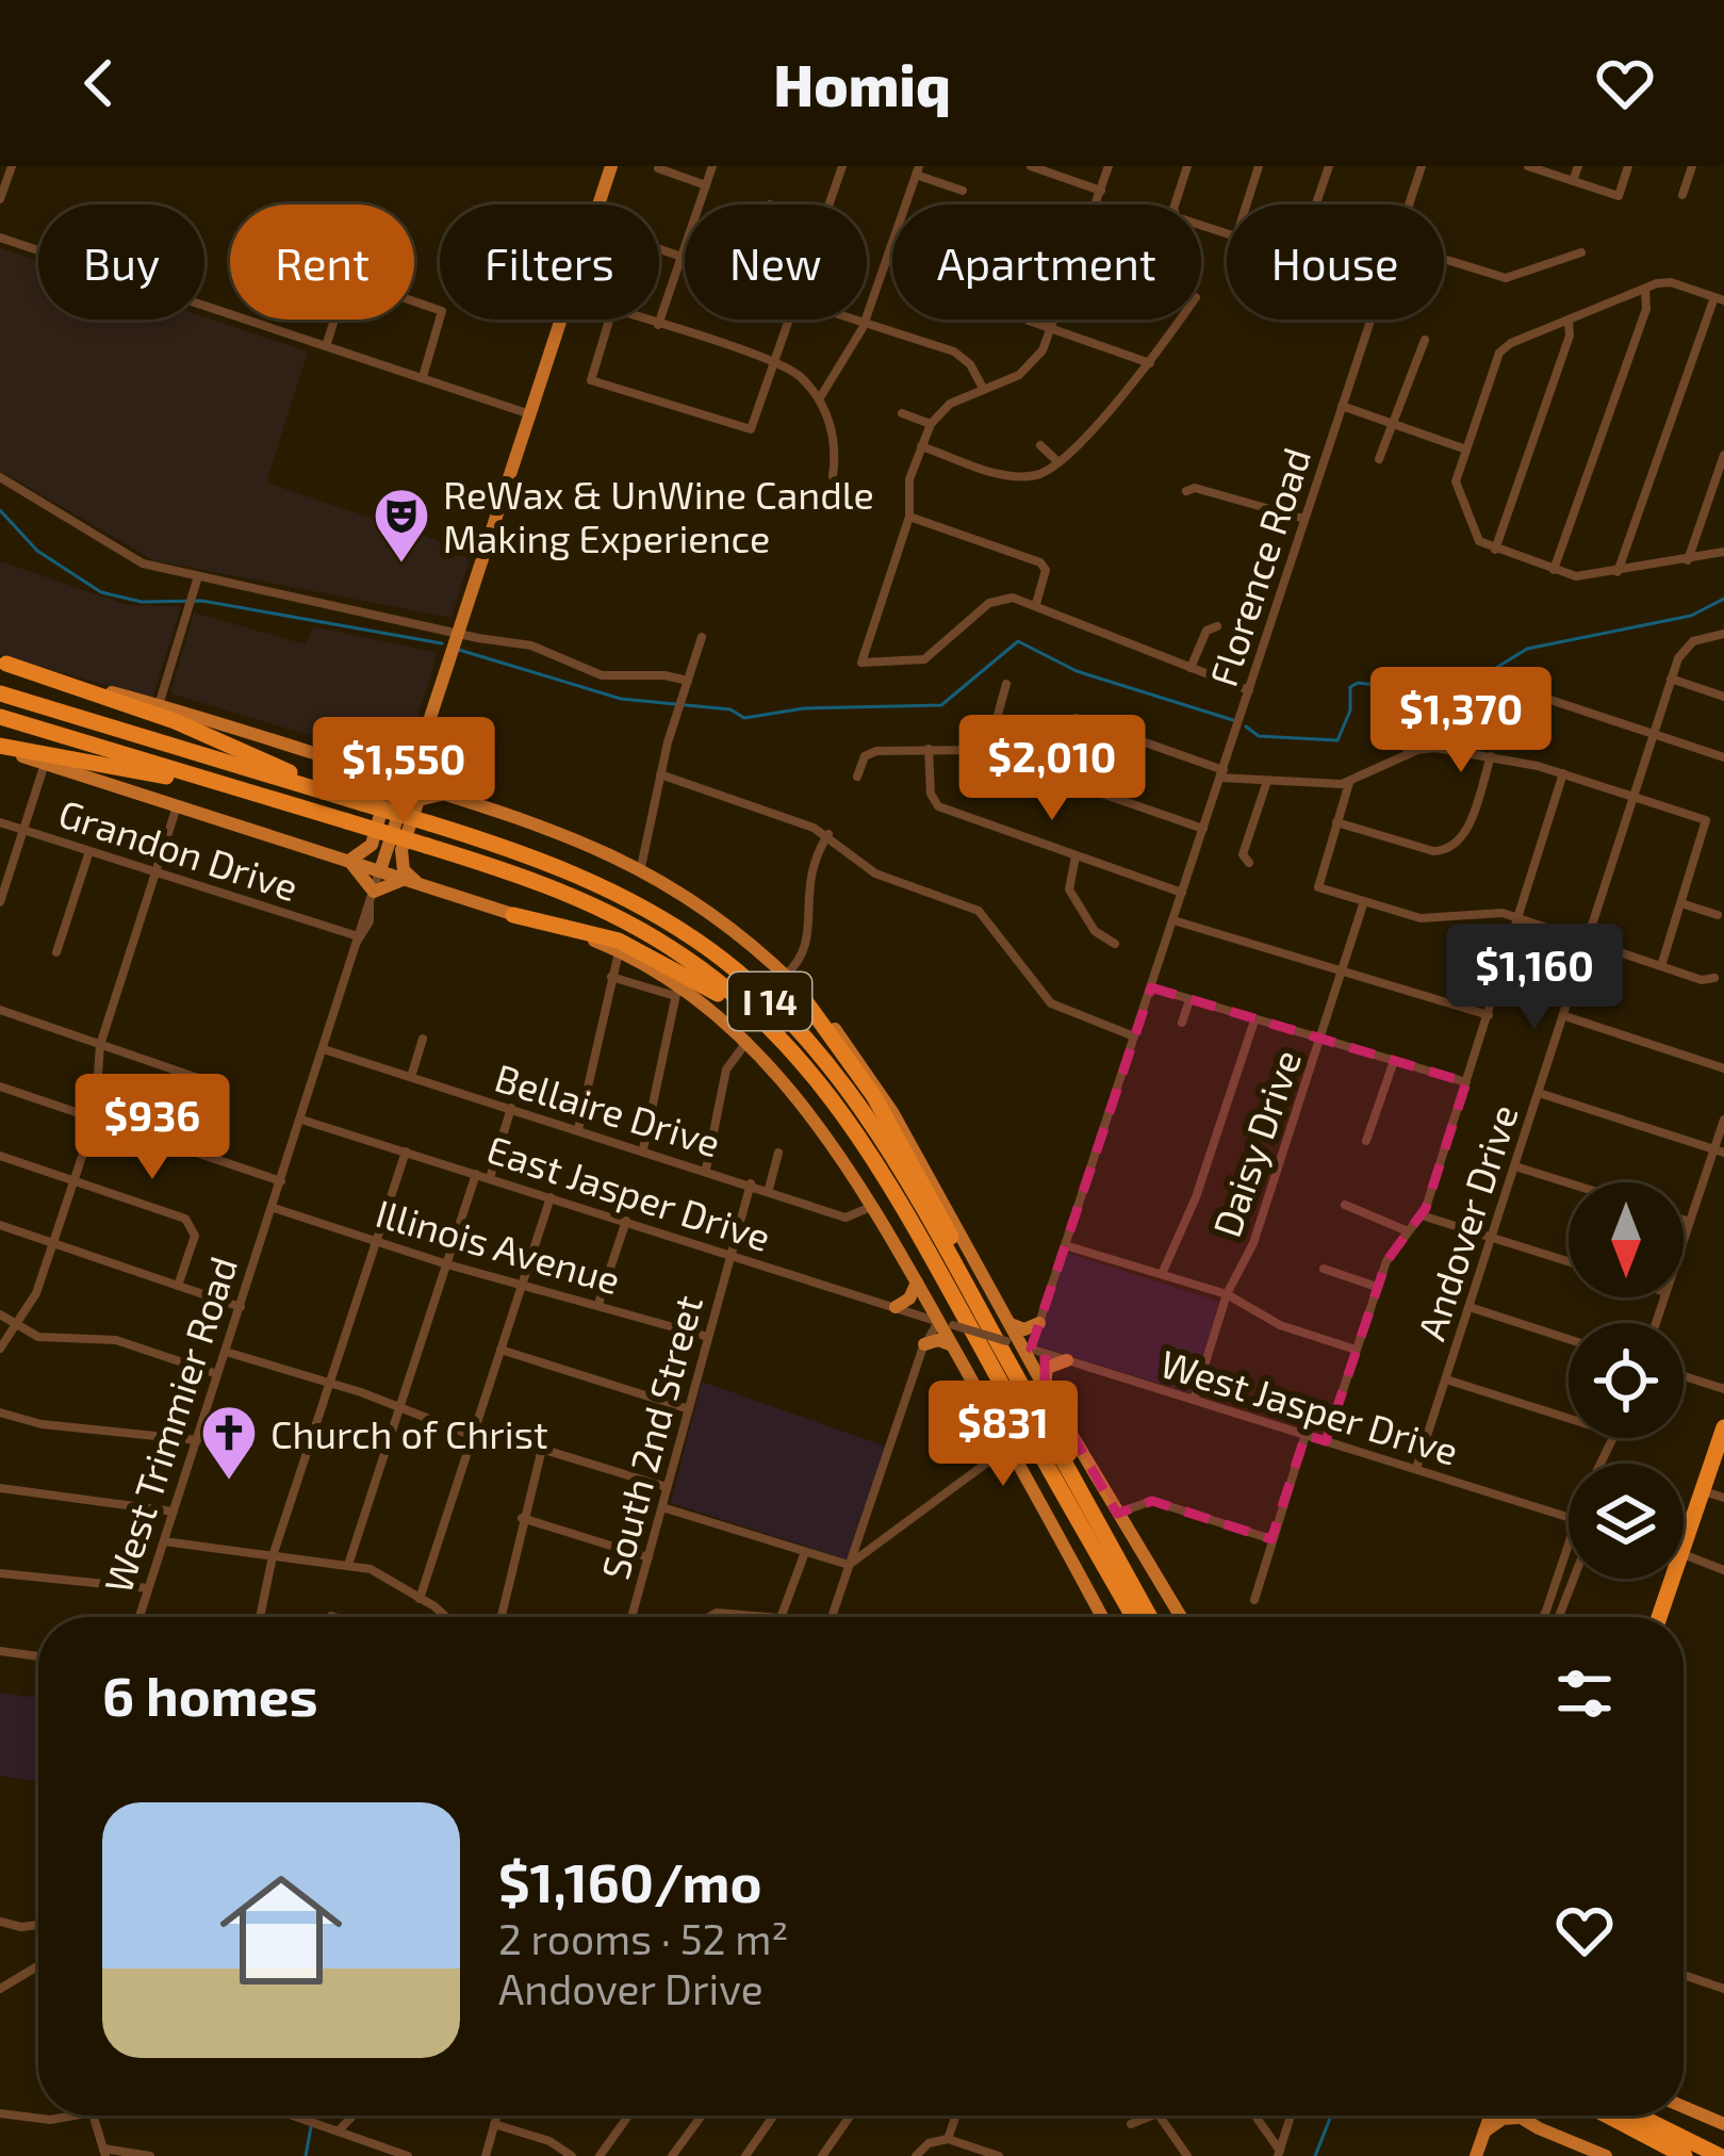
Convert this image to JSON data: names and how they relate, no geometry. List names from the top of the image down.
{
  "streets": {
    "highway": ["I 14"],
    "main road": ["West Trimmier Road"],
    "street": [
      "Florence Road",
      "Grandon Drive",
      "Bellaire Drive",
      "Daisy Drive",
      "East Jasper Drive",
      "Andover Drive",
      "Illinois Avenue",
      "West Jasper Drive",
      "South 2nd Street"
    ]
  },
  "crossings": [
    ["Florence Road", "West Jasper Drive"],
    ["Grandon Drive", "West Trimmier Road"],
    ["Bellaire Drive", "West Trimmier Road"],
    ["Bellaire Drive", "South 2nd Street"],
    ["Daisy Drive", "West Jasper Drive"],
    ["East Jasper Drive", "West Jasper Drive"],
    ["East Jasper Drive", "West Trimmier Road"],
    ["East Jasper Drive", "South 2nd Street"],
    ["Andover Drive", "West Jasper Drive"],
    ["Illinois Avenue", "West Trimmier Road"],
    ["Illinois Avenue", "South 2nd Street"]
  ],
  "places": {
    "theatre": ["ReWax & UnWine Candle Making Experience"],
    "church": ["Church of Christ"]
  },
  "north": "bottom",
  "page": {
    "header": "Homiq",
    "chip": [
      "Buy",
      "Rent",
      "Filters",
      "New",
      "Apartment",
      "House"
    ],
    "price": [
      "$1,370",
      "$2,010",
      "$1,550",
      "$1,160",
      "$936",
      "$831"
    ],
    "heading": "6 homes",
    "list": [
      {
        "name": "$1,160/mo",
        "note": "2 rooms · 52 m² · Andover Drive"
      }
    ]
  }
}
